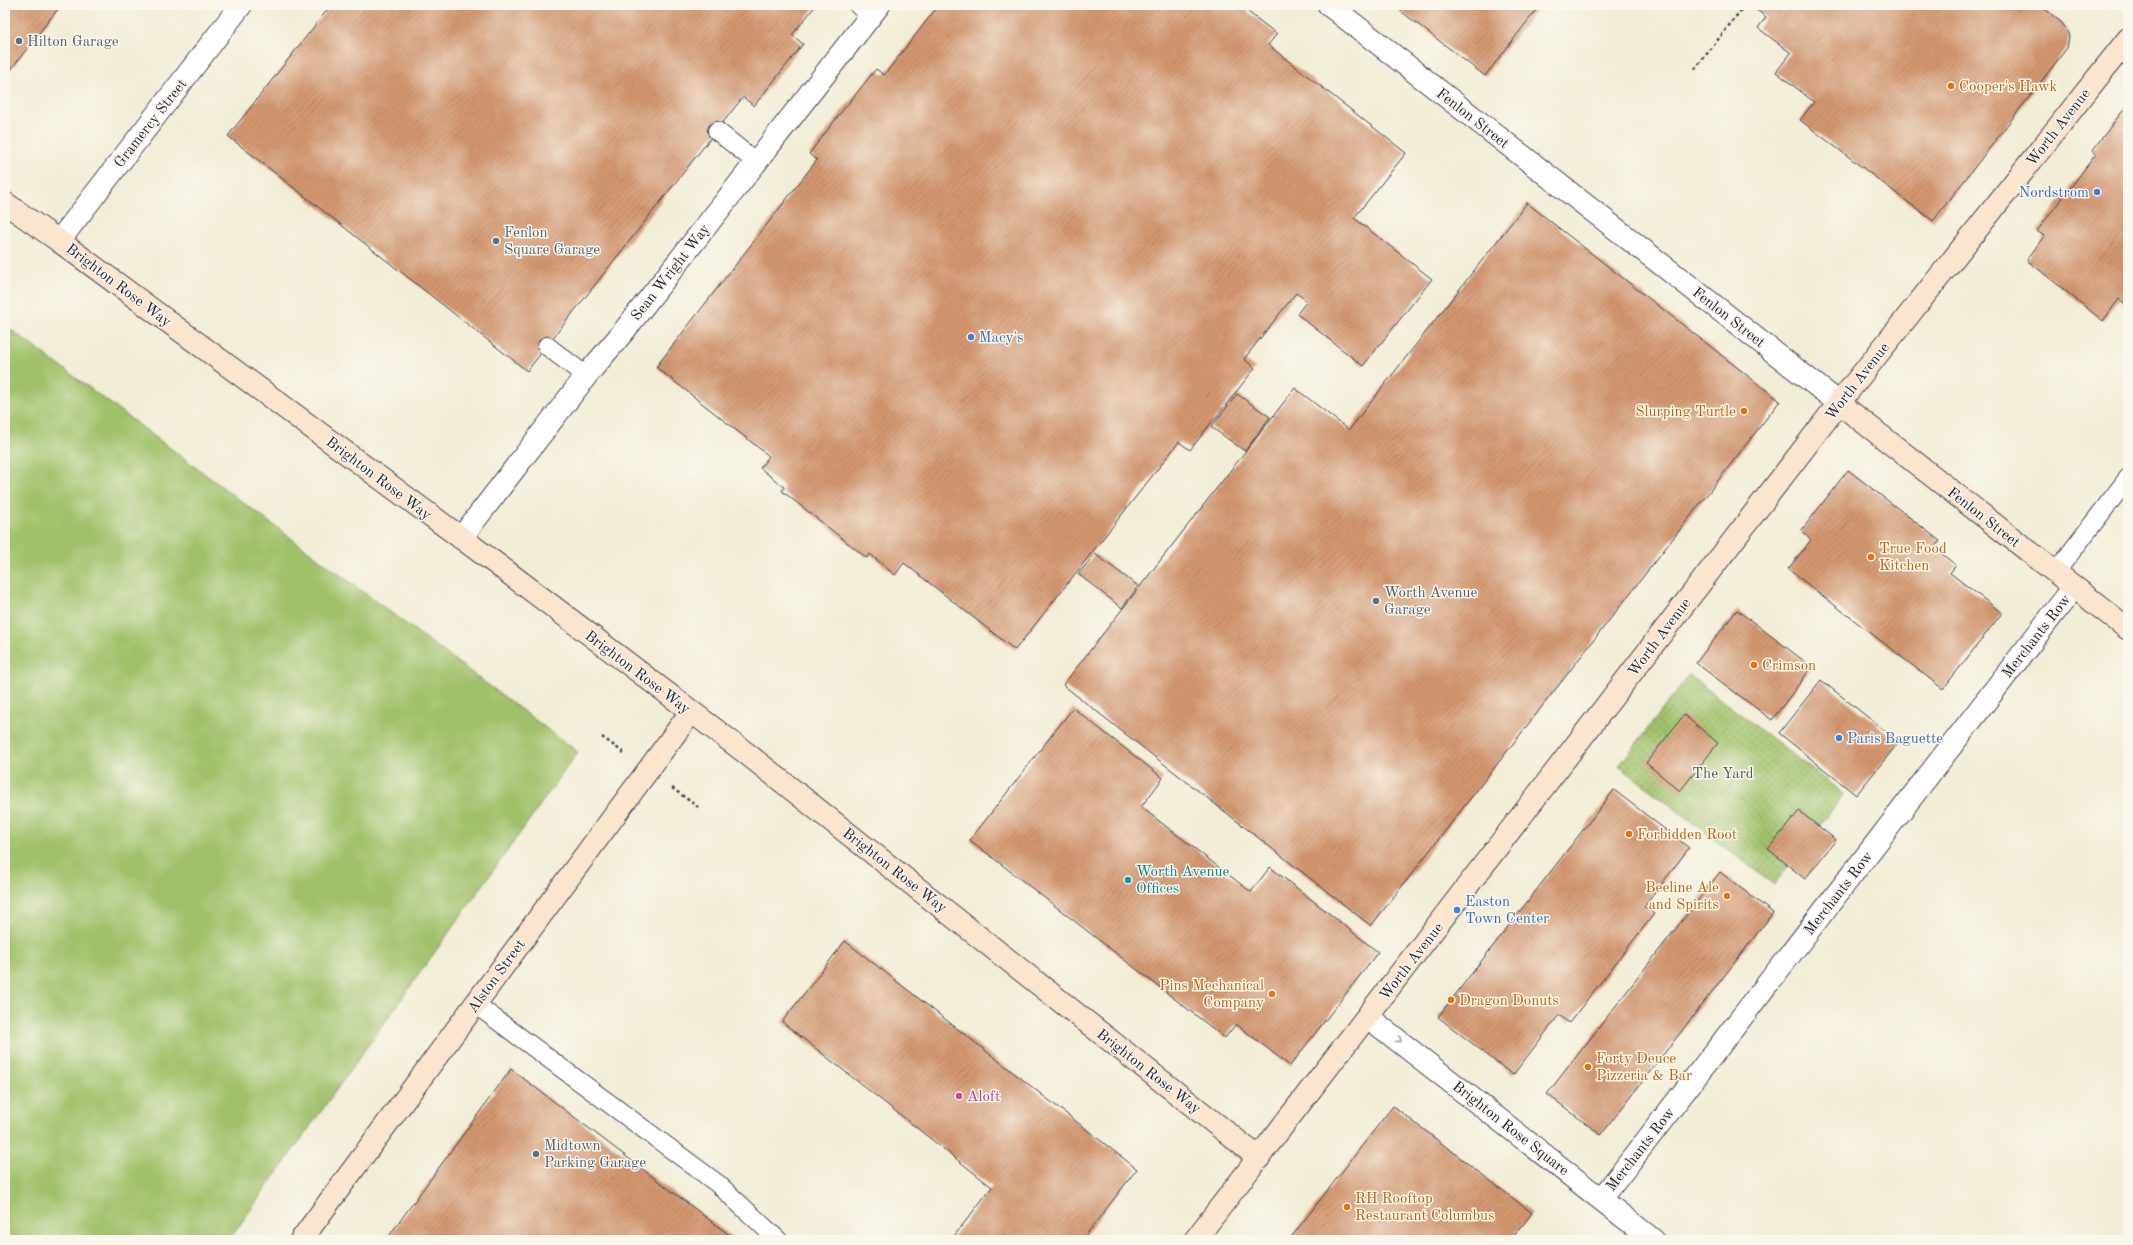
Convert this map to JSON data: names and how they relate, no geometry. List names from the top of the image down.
{
  "streets": {
    "street": [
      "Fenlon Street",
      "Gramercy Street",
      "Worth Avenue",
      "Sean Wright Way",
      "Brighton Rose Way",
      "Merchants Row",
      "Alston Street",
      "Brighton Rose Square"
    ]
  },
  "crossings": [
    ["Fenlon Street", "Worth Avenue"],
    ["Fenlon Street", "Merchants Row"],
    ["Gramercy Street", "Brighton Rose Way"],
    ["Worth Avenue", "Brighton Rose Way"],
    ["Worth Avenue", "Brighton Rose Square"],
    ["Sean Wright Way", "Brighton Rose Way"],
    ["Brighton Rose Way", "Alston Street"],
    ["Merchants Row", "Brighton Rose Square"]
  ],
  "one_way": ["Brighton Rose Square"],
  "parks": ["The Yard"],
  "places": [
    "Hilton Garage",
    "Cooper's Hawk",
    "Nordstrom",
    "Fenlon Square Garage",
    "Macy's",
    "Slurping Turtle",
    "True Food Kitchen",
    "Worth Avenue Garage",
    "Crimson",
    "Paris Baguette",
    "Forbidden Root",
    "Worth Avenue Offices",
    "Beeline Ale and Spirits",
    "Easton Town Center",
    "Pins Mechanical Company",
    "Dragon Donuts",
    "Forty Deuce Pizzeria & Bar",
    "Aloft",
    "Midtown Parking Garage",
    "RH Rooftop Restaurant Columbus"
  ]
}
